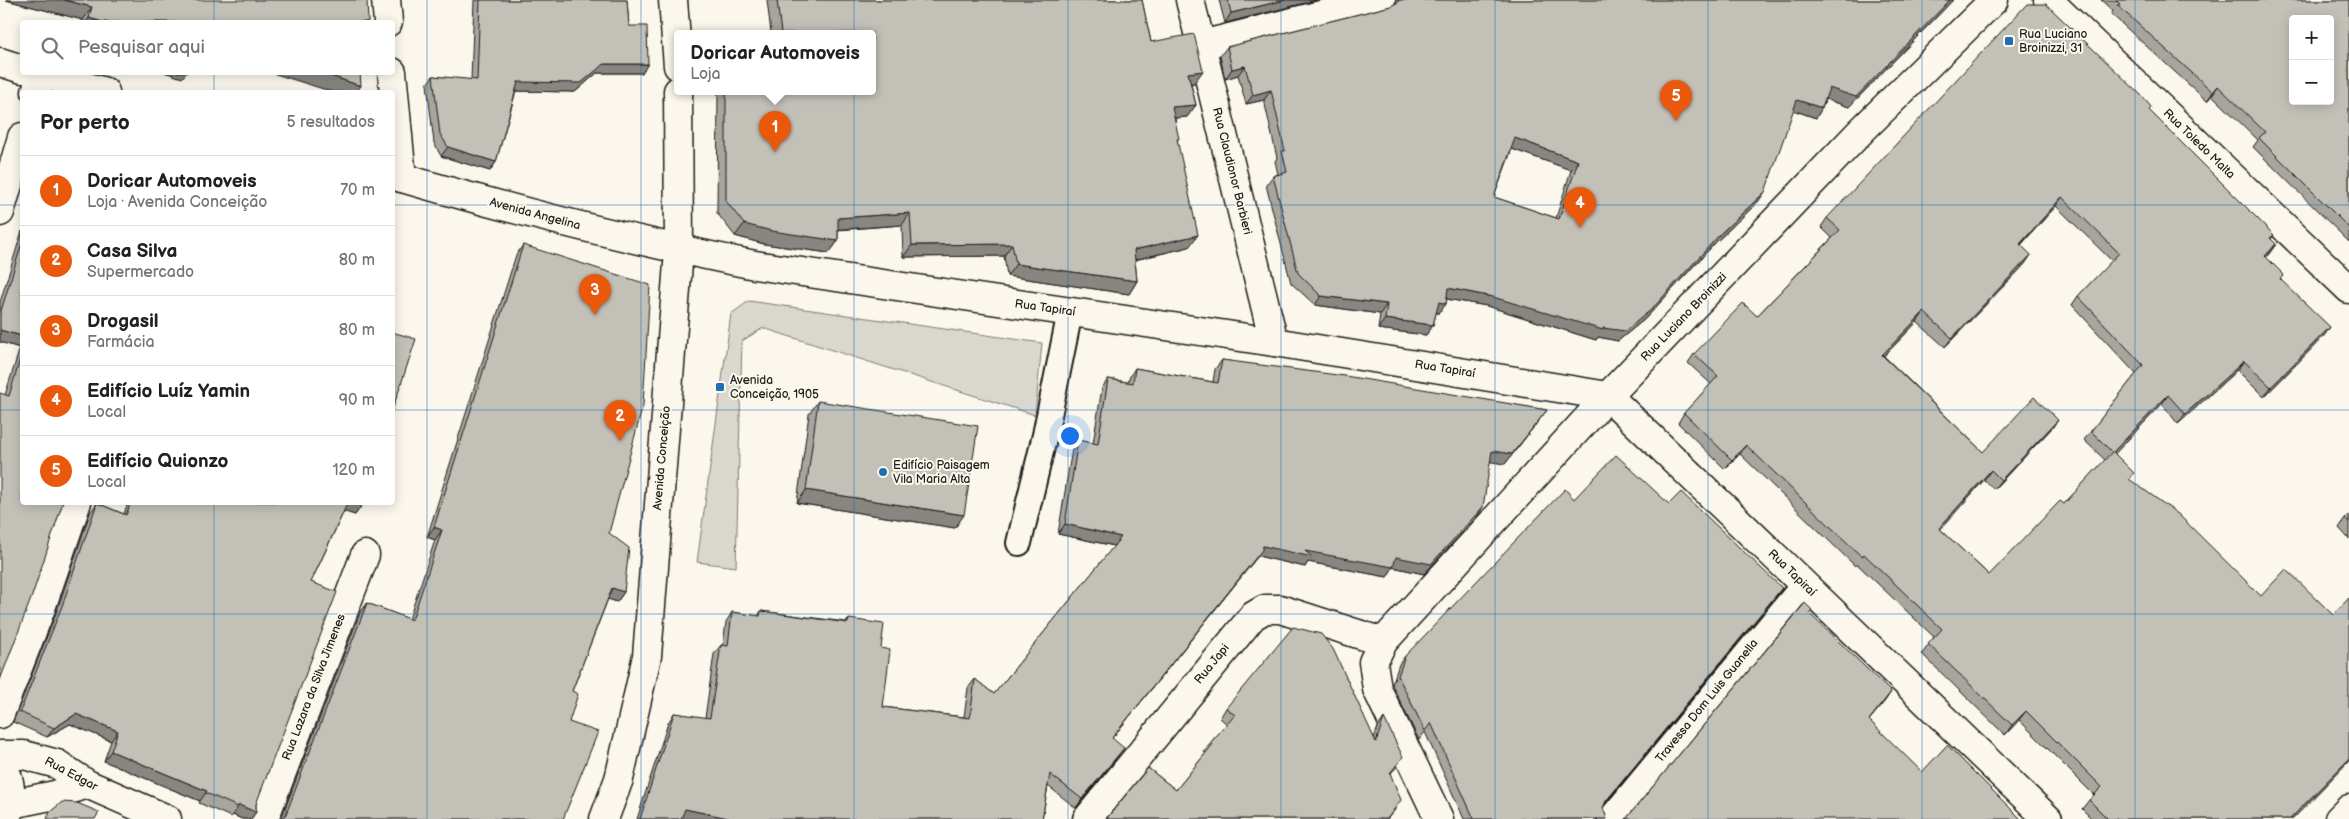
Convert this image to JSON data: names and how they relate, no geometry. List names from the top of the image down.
{
  "streets": {
    "street": [
      "Rua Toledo Malta",
      "Rua Claudionor Barbieri",
      "Avenida Angelina",
      "Rua Tapiraí",
      "Rua Luciano Broinizzi",
      "Avenida Conceição",
      "Rua Japi",
      "Rua Lazara da Silva Jimenes",
      "Rua Edgar"
    ],
    "lane": ["Travessa Dom Luis Guanella"]
  },
  "crossings": [
    ["Rua Claudionor Barbieri", "Rua Tapiraí"],
    ["Avenida Angelina", "Rua Tapiraí"],
    ["Avenida Angelina", "Avenida Conceição"],
    ["Rua Tapiraí", "Rua Luciano Broinizzi"],
    ["Rua Tapiraí", "Avenida Conceição"],
    ["Rua Tapiraí", "Travessa Dom Luis Guanella"],
    ["Rua Luciano Broinizzi", "Rua Japi"]
  ],
  "places": {
    "transit": ["Rua Luciano Broinizzi, 31", "Avenida Conceição, 1905"],
    "other": ["Edifício Paisagem Vila Maria Alta"]
  },
  "page": {
    "map_buttons": ["+", "−"],
    "search": "Pesquisar aqui",
    "popup": ["Doricar Automoveis", "Loja"],
    "pins": [
      "5",
      "1",
      "4",
      "3",
      "2"
    ],
    "heading": ["Por perto", "5 resultados"],
    "list": [
      {
        "mark": "1",
        "name": "Doricar Automoveis",
        "note": "Loja · Avenida Conceição",
        "value": "70 m"
      },
      {
        "mark": "2",
        "name": "Casa Silva",
        "note": "Supermercado",
        "value": "80 m"
      },
      {
        "mark": "3",
        "name": "Drogasil",
        "note": "Farmácia",
        "value": "80 m"
      },
      {
        "mark": "4",
        "name": "Edifício Luíz Yamin",
        "note": "Local",
        "value": "90 m"
      },
      {
        "mark": "5",
        "name": "Edifício Quionzo",
        "note": "Local",
        "value": "120 m"
      }
    ]
  }
}
